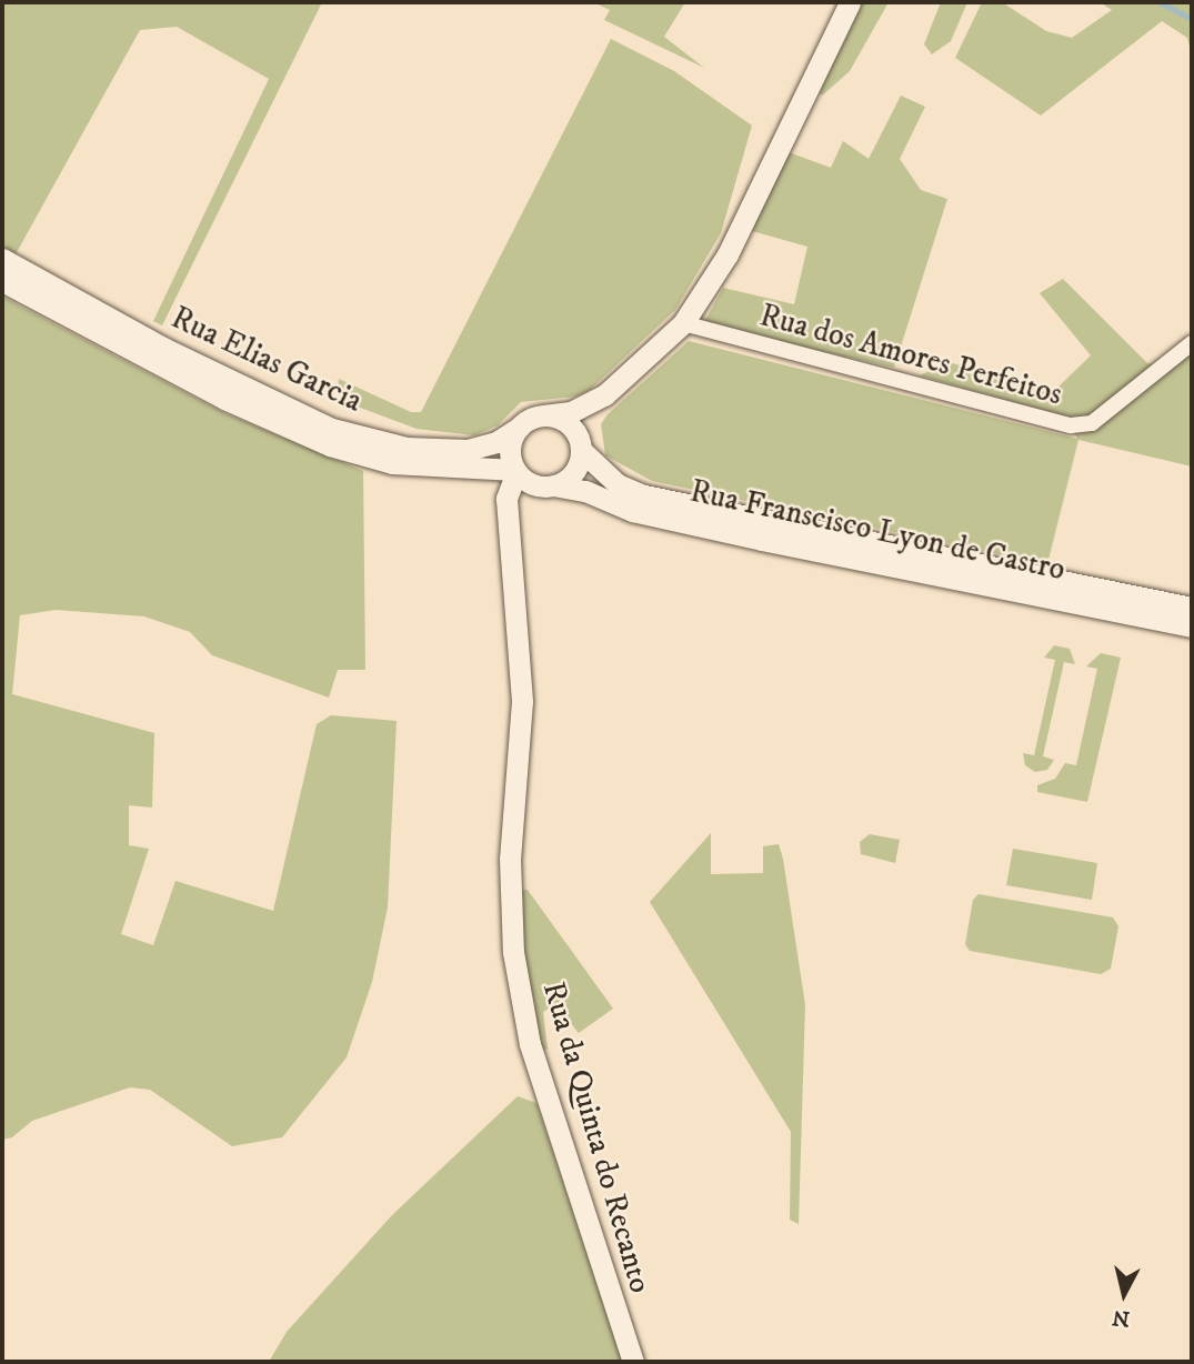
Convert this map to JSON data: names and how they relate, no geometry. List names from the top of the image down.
{
  "streets": {
    "street": [
      "Rua dos Amores Perfeitos",
      "Rua Elias Garcia",
      "Rua Franscisco Lyon de Castro",
      "Rua da Quinta do Recanto"
    ]
  },
  "crossings": [
    ["Rua Elias Garcia", "Rua Franscisco Lyon de Castro"]
  ],
  "north": "bottom"
}
